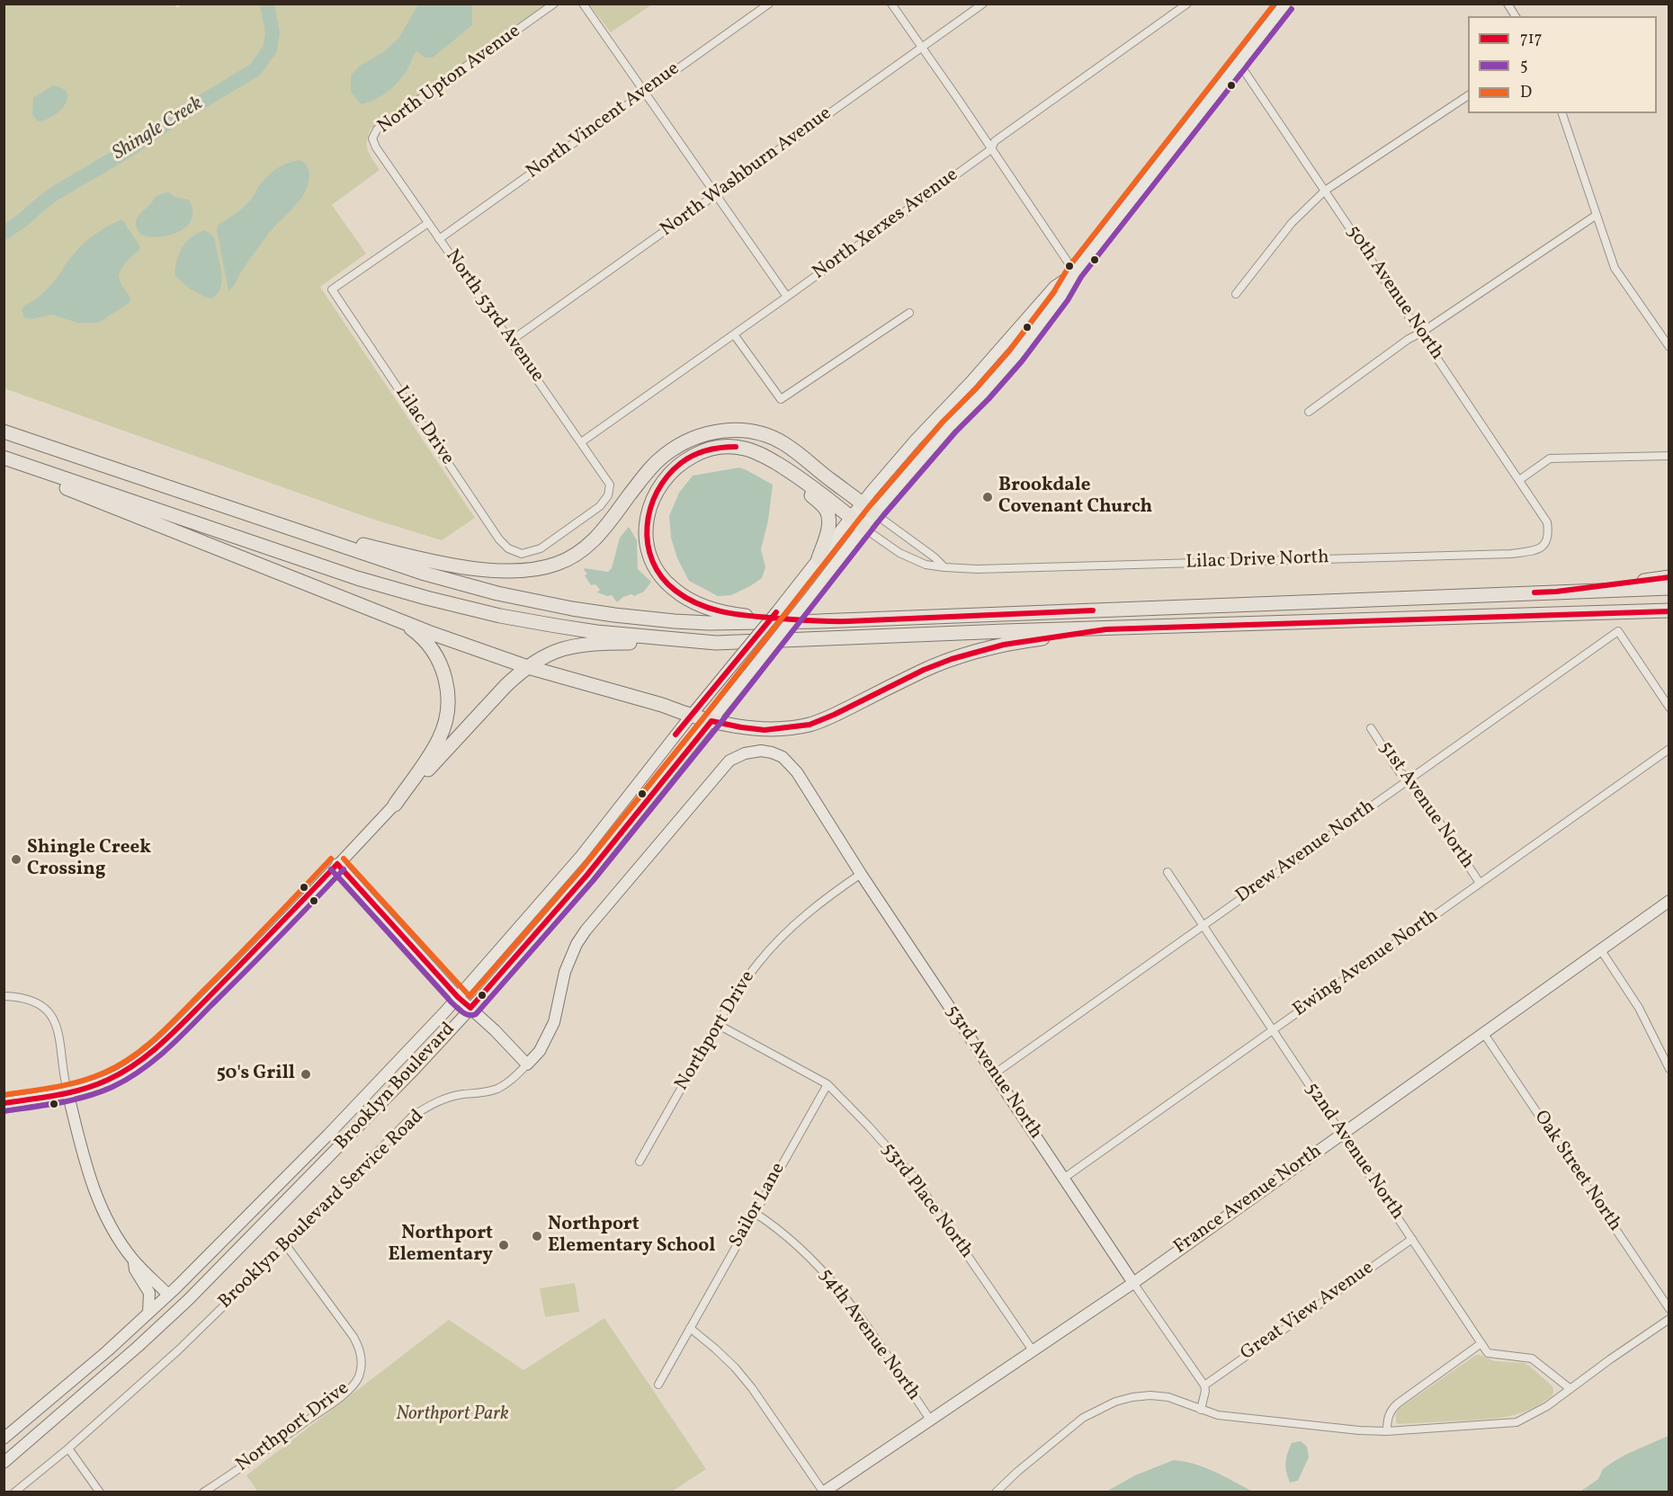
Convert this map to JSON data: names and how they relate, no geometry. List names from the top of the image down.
{
  "streets": {
    "main road": [
      "53rd Avenue North",
      "Brooklyn Boulevard",
      "France Avenue North",
      "Brooklyn Boulevard Service Road"
    ],
    "street": [
      "North Upton Avenue",
      "North Vincent Avenue",
      "North Washburn Avenue",
      "North Xerxes Avenue",
      "50th Avenue North",
      "North 53rd Avenue",
      "Lilac Drive",
      "Lilac Drive North",
      "51st Avenue North",
      "Drew Avenue North",
      "Ewing Avenue North",
      "Northport Drive",
      "52nd Avenue North",
      "Oak Street North",
      "53rd Place North",
      "Sailor Lane",
      "Great View Avenue",
      "54th Avenue North"
    ]
  },
  "crossings": [
    ["North Upton Avenue", "North 53rd Avenue"],
    ["North Vincent Avenue", "North 53rd Avenue"],
    ["North Washburn Avenue", "North 53rd Avenue"],
    ["North Xerxes Avenue", "North 53rd Avenue"],
    ["50th Avenue North", "Lilac Drive North"],
    ["50th Avenue North", "Brooklyn Boulevard"],
    ["North 53rd Avenue", "Lilac Drive"],
    ["Lilac Drive North", "Brooklyn Boulevard"],
    ["51st Avenue North", "Drew Avenue North"],
    ["51st Avenue North", "Ewing Avenue North"],
    ["Drew Avenue North", "53rd Avenue North"],
    ["Drew Avenue North", "52nd Avenue North"],
    ["Ewing Avenue North", "53rd Avenue North"],
    ["Ewing Avenue North", "52nd Avenue North"],
    ["Northport Drive", "53rd Avenue North"],
    ["Northport Drive", "53rd Place North"],
    ["Northport Drive", "Brooklyn Boulevard Service Road"],
    ["53rd Avenue North", "France Avenue North"],
    ["53rd Avenue North", "Brooklyn Boulevard Service Road"],
    ["53rd Avenue North", "Great View Avenue"],
    ["52nd Avenue North", "France Avenue North"],
    ["52nd Avenue North", "Great View Avenue"],
    ["Oak Street North", "France Avenue North"],
    ["France Avenue North", "53rd Place North"],
    ["France Avenue North", "54th Avenue North"],
    ["53rd Place North", "Sailor Lane"],
    ["Sailor Lane", "54th Avenue North"]
  ],
  "water": ["Shingle Creek"],
  "parks": ["Northport Park"],
  "places": [
    "Brookdale Covenant Church",
    "Shingle Creek Crossing",
    "50's Grill",
    "Northport Elementary School",
    "Northport Elementary"
  ],
  "lines": ["transit line D", "transit line 5", "transit line 717"],
  "legend": ["717", "5", "D"]
}
